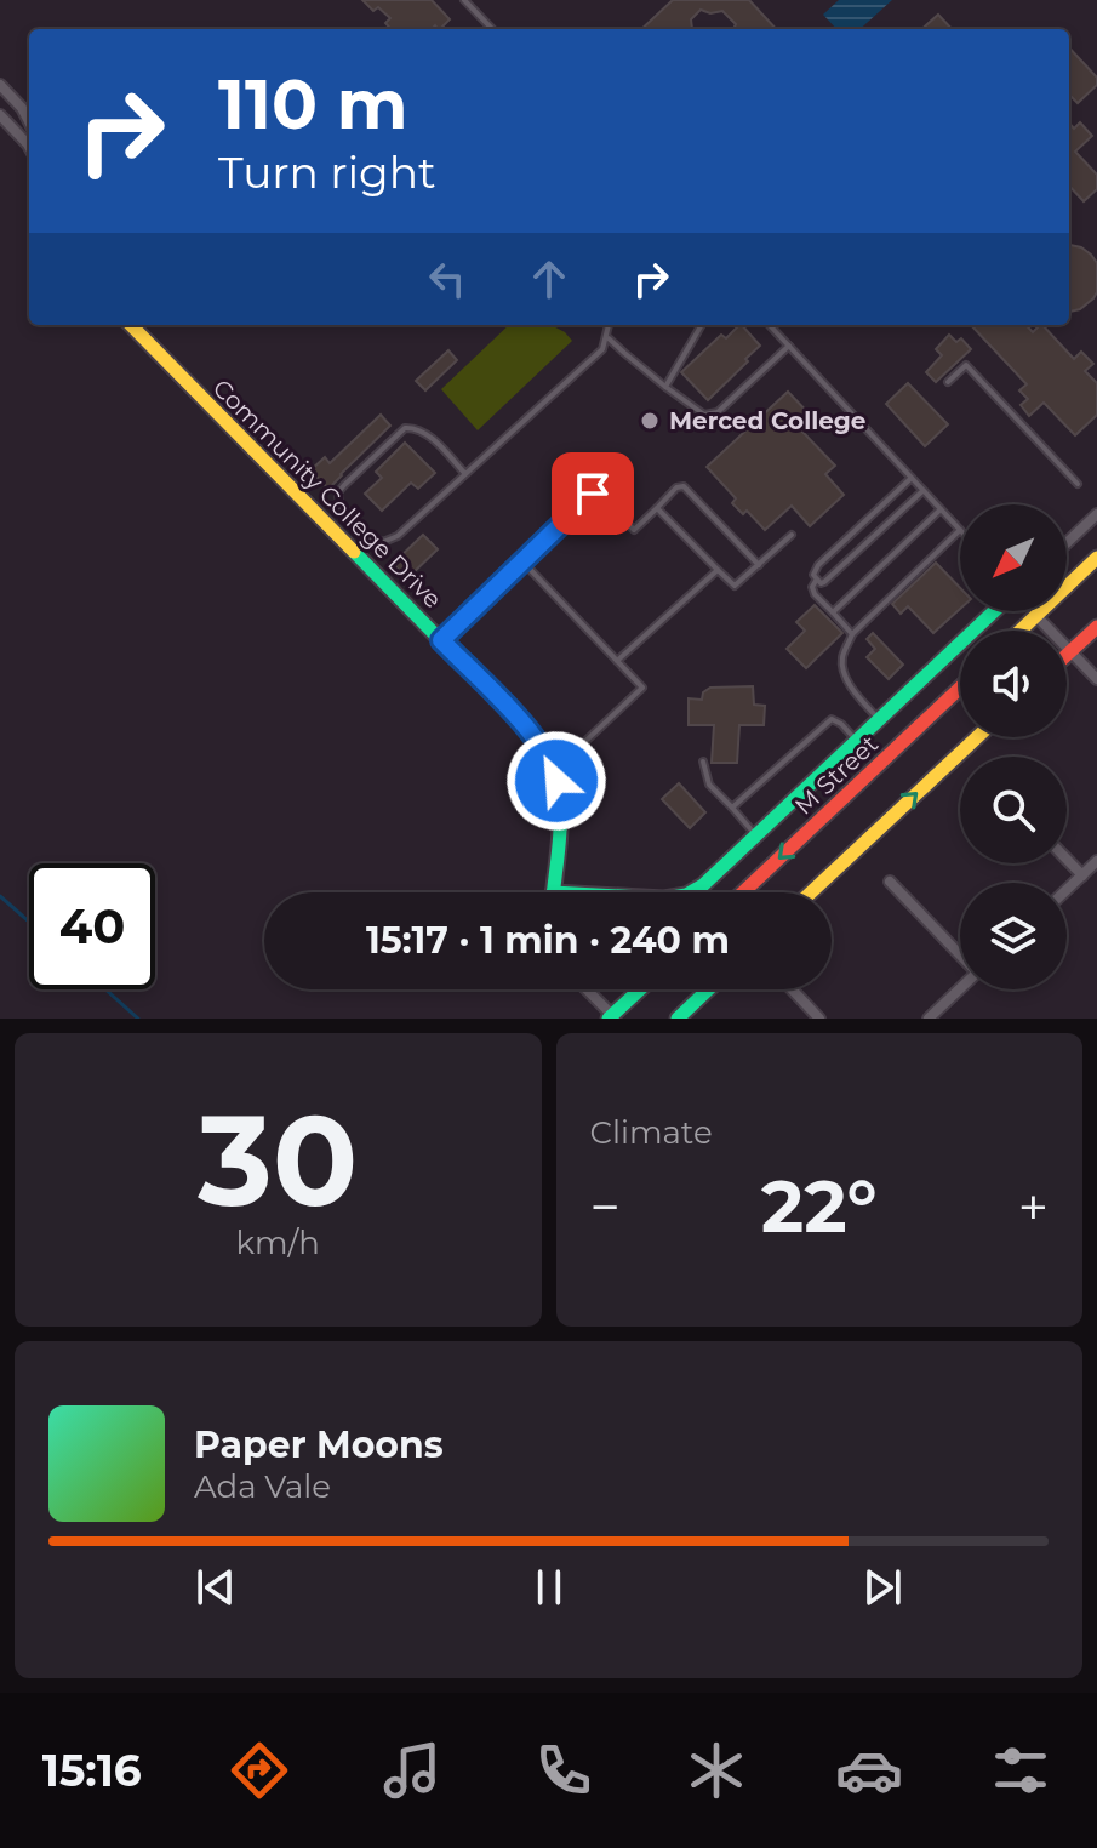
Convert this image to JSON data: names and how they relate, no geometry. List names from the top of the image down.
{
  "streets": {
    "street": ["Community College Drive", "M Street"]
  },
  "places": ["Merced College"],
  "north": "bottom left",
  "page": {
    "turn": ["110 m", "Turn right"],
    "limit": "40",
    "trip": "15:17 · 1 min · 240 m",
    "tile": [
      ["30", "km/h"],
      "Climate"
    ],
    "heat": ["−", "22°", "+"],
    "song": ["Paper Moons", "Ada Vale"],
    "tabs": "15:16"
  }
}
